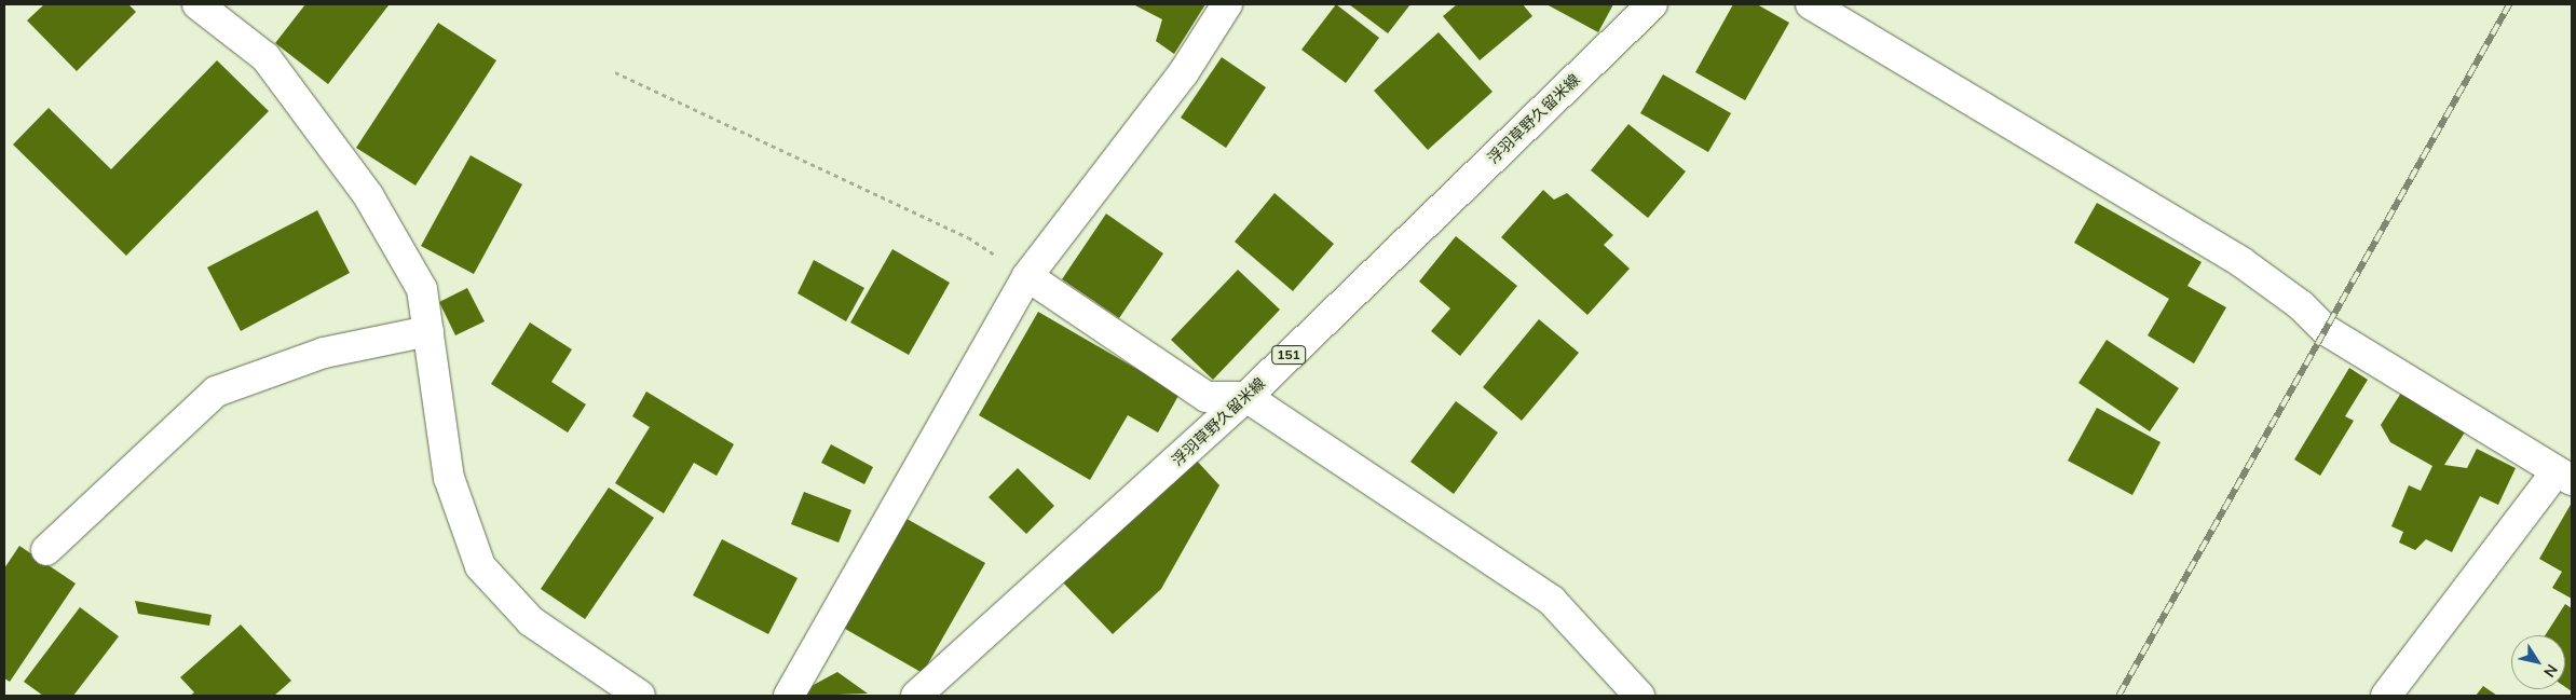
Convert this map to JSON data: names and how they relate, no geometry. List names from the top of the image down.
{
  "streets": {
    "street": ["浮羽草野久留米線", "151"]
  },
  "north": "bottom right"
}
